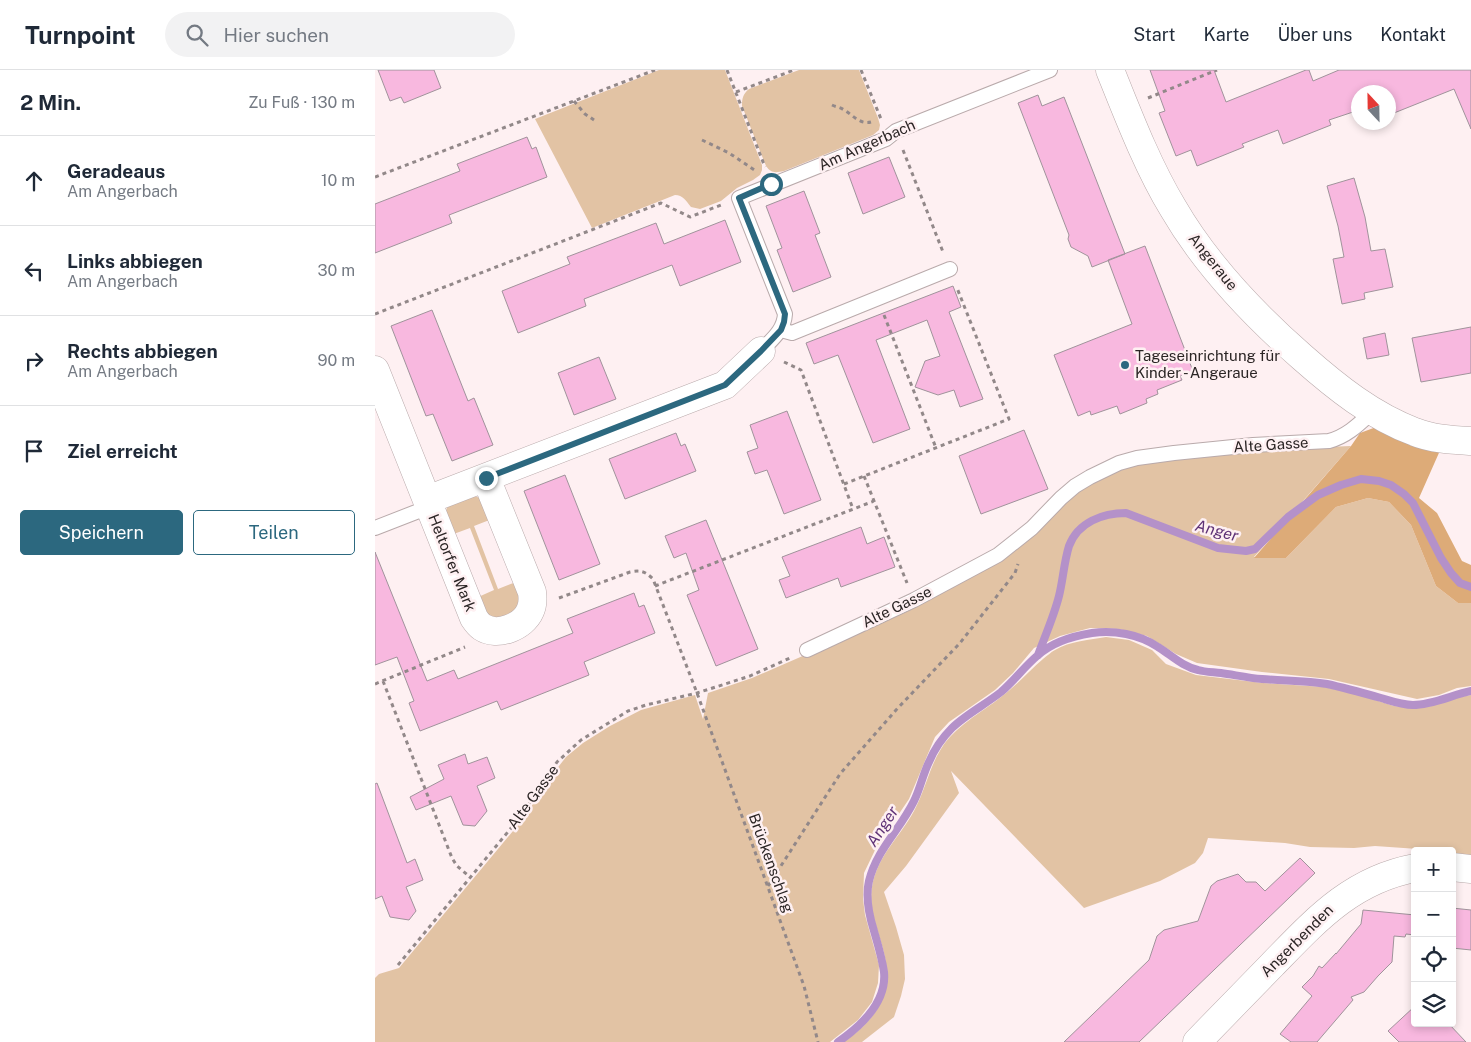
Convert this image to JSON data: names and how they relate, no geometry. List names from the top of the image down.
{
  "streets": {
    "street": ["Angeraue", "Heltorfer Mark", "Angerbenden"],
    "lane": ["Am Angerbach", "Alte Gasse"],
    "path": ["Brückenschlag"]
  },
  "crossings": [
    ["Angeraue", "Alte Gasse"],
    ["Alte Gasse", "Brückenschlag"]
  ],
  "water": ["Anger"],
  "places": ["Tageseinrichtung für Kinder - Angeraue"],
  "north": "top",
  "page": {
    "header": "Turnpoint",
    "search": "Hier suchen",
    "nav": [
      "Start",
      "Karte",
      "Über uns",
      "Kontakt"
    ],
    "heading": ["2 Min.", "Zu Fuß · 130 m"],
    "list": [
      ["Geradeaus", "Am Angerbach", "10 m"],
      ["Links abbiegen", "Am Angerbach", "30 m"],
      ["Rechts abbiegen", "Am Angerbach", "90 m"],
      "Ziel erreicht"
    ],
    "buttons": ["Speichern", "Teilen"],
    "map_buttons": ["+", "−"]
  }
}
